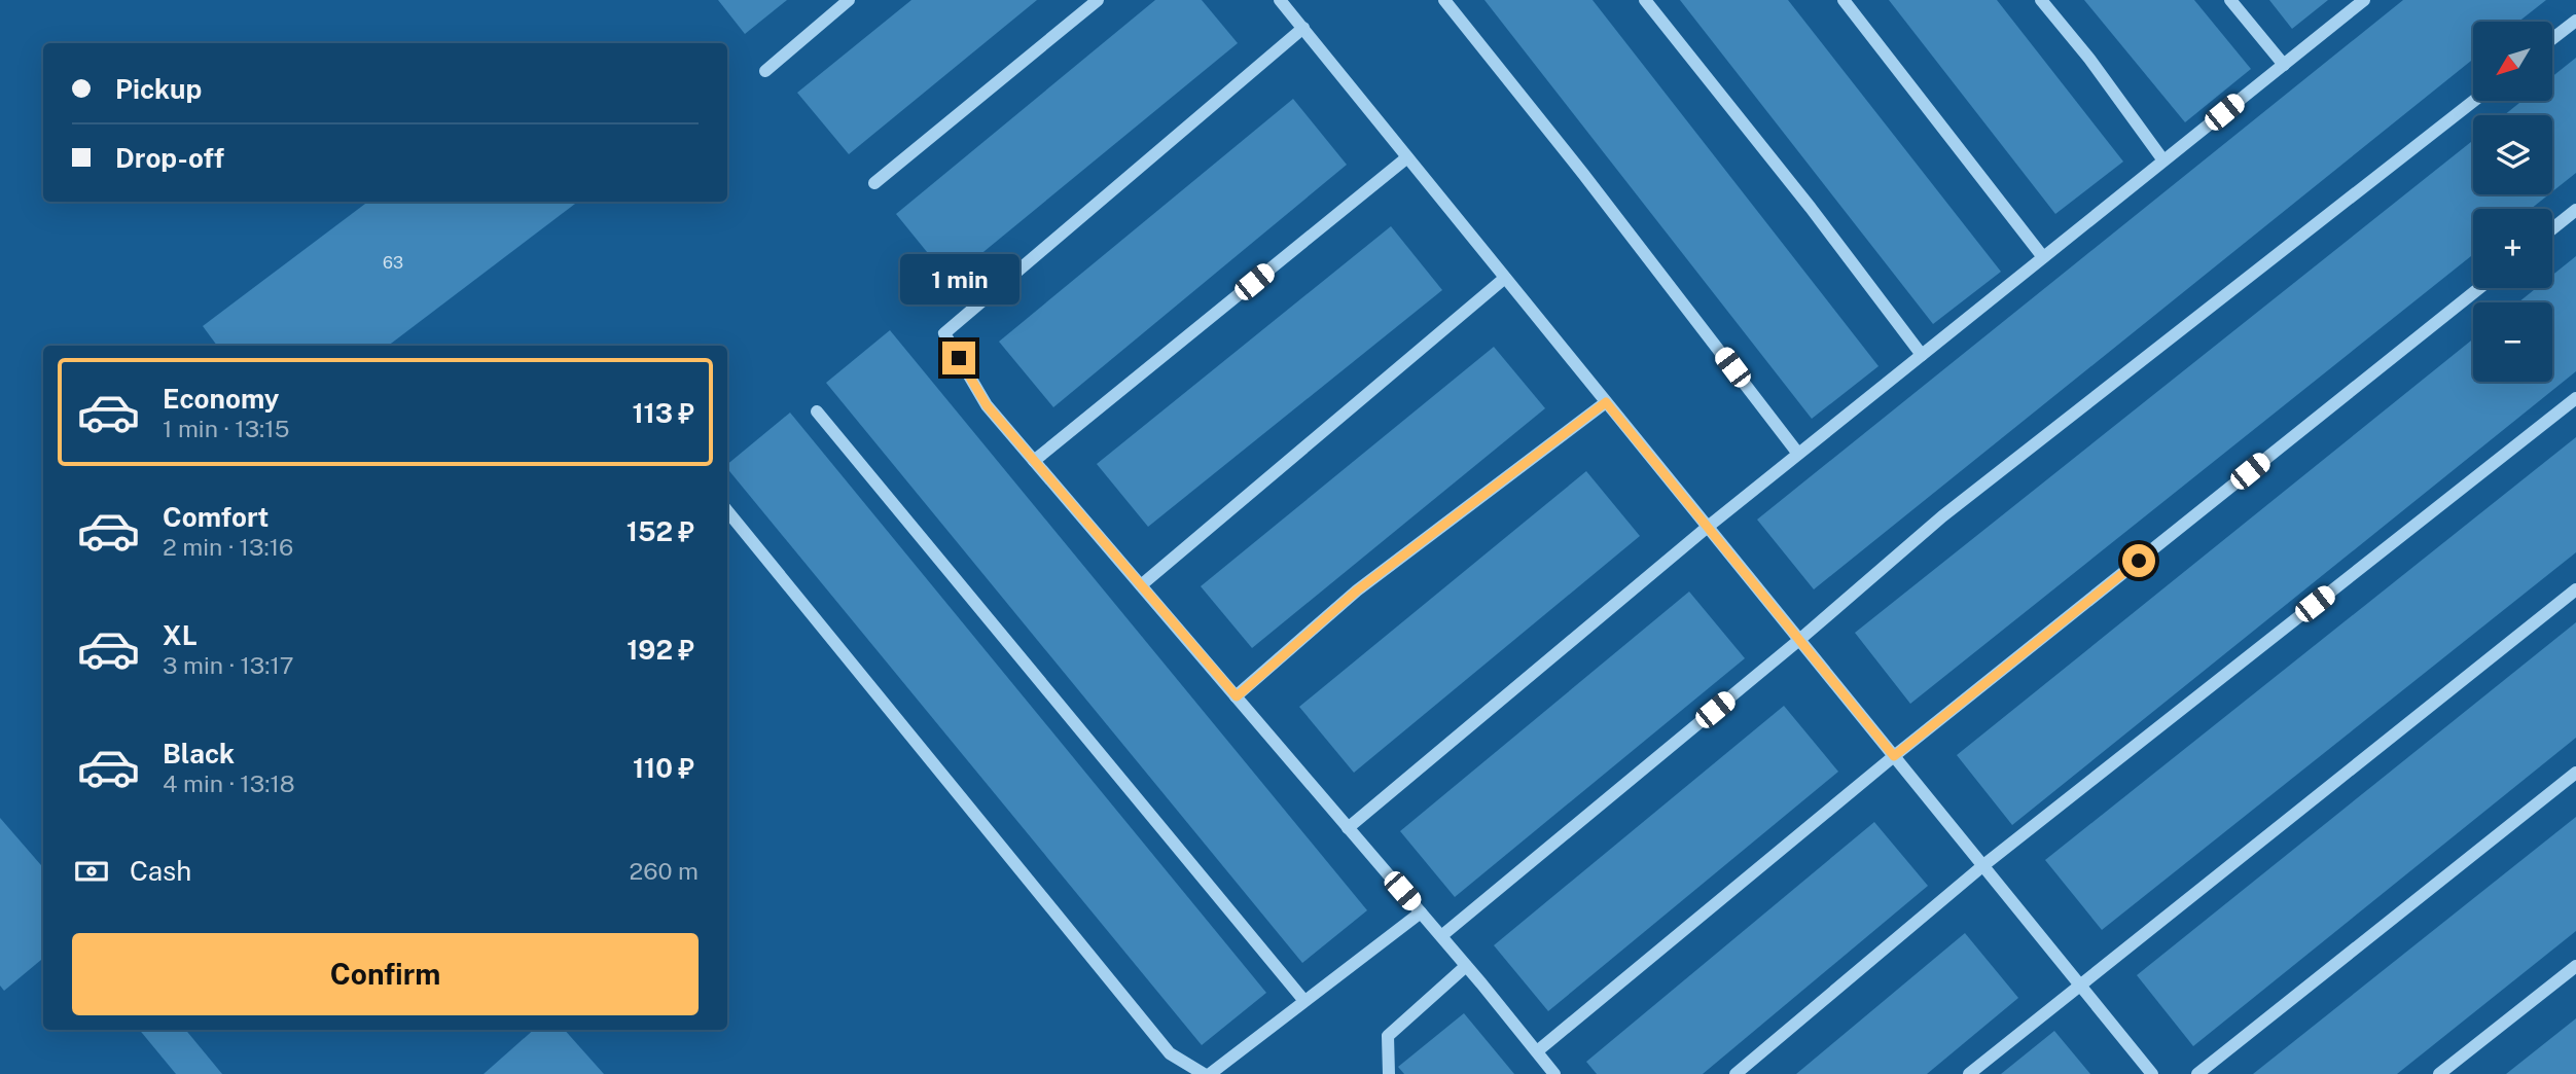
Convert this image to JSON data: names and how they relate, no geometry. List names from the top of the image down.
{
  "house_numbers": ["63"],
  "north": "bottom left",
  "page": {
    "map_buttons": ["+", "−"],
    "banner": ["Pickup", "Drop-off"],
    "bubble": "1 min",
    "list": [
      {
        "name": "Economy",
        "note": "1 min · 13:15",
        "value": "113 ₽"
      },
      {
        "name": "Comfort",
        "note": "2 min · 13:16",
        "value": "152 ₽"
      },
      {
        "name": "XL",
        "note": "3 min · 13:17",
        "value": "192 ₽"
      },
      {
        "name": "Black",
        "note": "4 min · 13:18",
        "value": "110 ₽"
      }
    ],
    "pay": ["Cash", "260 m"],
    "buttons": "Confirm"
  }
}
